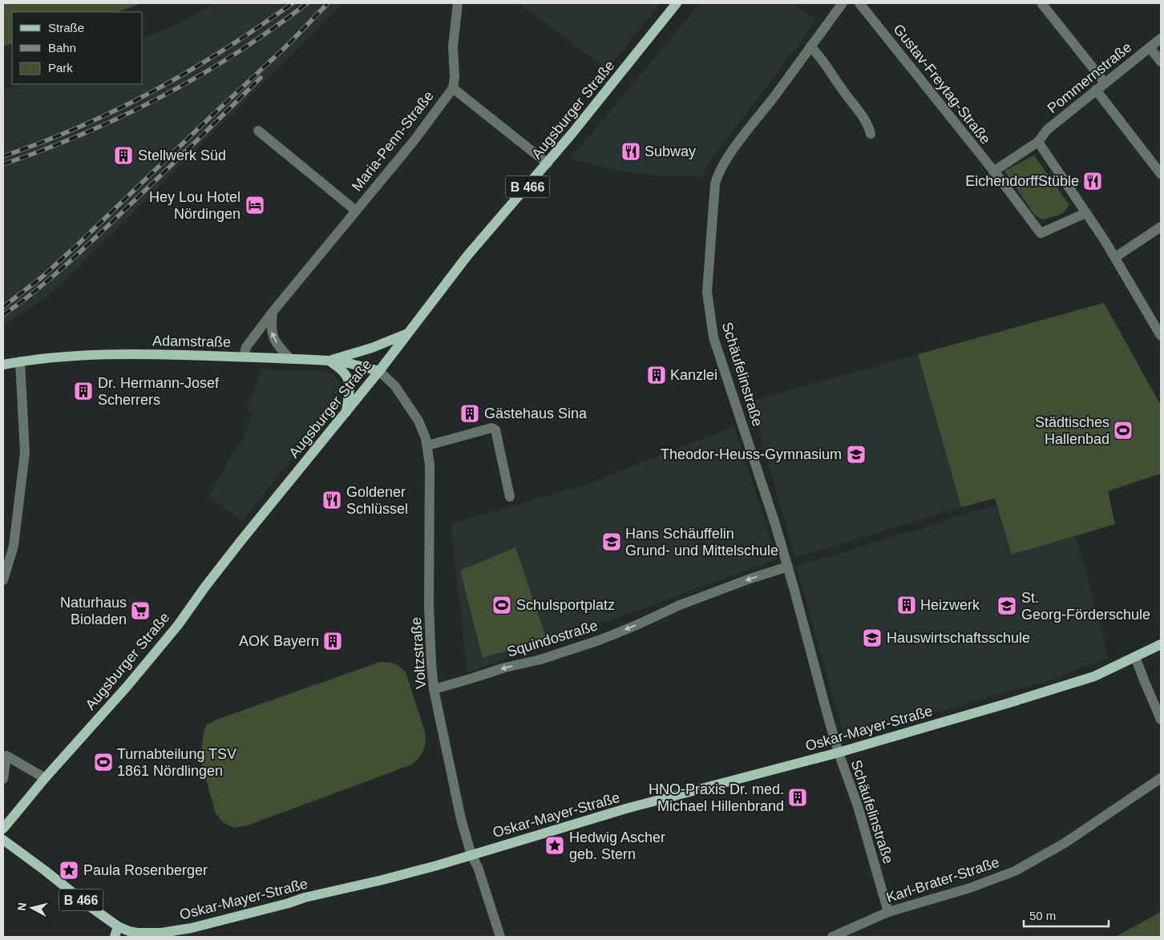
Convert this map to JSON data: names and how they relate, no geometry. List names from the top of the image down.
{
  "streets": {
    "main road": [
      "Augsburger Straße",
      "B 466",
      "Adamstraße",
      "Oskar-Mayer-Straße"
    ],
    "street": [
      "Pommernstraße",
      "Gustav-Freytag-Straße",
      "Maria-Penn-Straße",
      "Schäufelinstraße",
      "Squindostraße",
      "Voltzstraße",
      "Karl-Brater-Straße"
    ]
  },
  "crossings": [
    ["Pommernstraße", "Gustav-Freytag-Straße"],
    ["Augsburger Straße", "Maria-Penn-Straße"],
    ["Augsburger Straße", "B 466"],
    ["Augsburger Straße", "Adamstraße"],
    ["Augsburger Straße", "Voltzstraße"],
    ["Maria-Penn-Straße", "Adamstraße"],
    ["B 466", "Adamstraße"],
    ["Adamstraße", "Voltzstraße"],
    ["Schäufelinstraße", "Squindostraße"],
    ["Schäufelinstraße", "Oskar-Mayer-Straße"],
    ["Schäufelinstraße", "Karl-Brater-Straße"],
    ["Squindostraße", "Voltzstraße"],
    ["Voltzstraße", "Oskar-Mayer-Straße"]
  ],
  "one_way": ["Squindostraße"],
  "places": {
    "restaurant": ["Subway", "EichendorffStüble", "Goldener Schlüssel"],
    "building": [
      "Stellwerk Süd",
      "Kanzlei",
      "Dr. Hermann-Josef Scherrers",
      "Gästehaus Sina",
      "Heizwerk",
      "AOK Bayern",
      "HNO-Praxis Dr. med. Michael Hillenbrand"
    ],
    "hotel": ["Hey Lou Hotel Nördingen"],
    "sports": ["Städtisches Hallenbad", "Schulsportplatz", "Turnabteilung TSV 1861 Nördlingen"],
    "school or university": [
      "Theodor-Heuss-Gymnasium",
      "Hans Schäuffelin Grund- und Mittelschule",
      "St. Georg-Förderschule",
      "Hauswirtschaftsschule"
    ],
    "supermarket": ["Naturhaus Bioladen"],
    "place": ["Hedwig Ascher geb. Stern", "Paula Rosenberger"]
  },
  "legend": ["Straße", "Bahn", "Park"],
  "scale_bar": "50 m",
  "north": "left"
}
